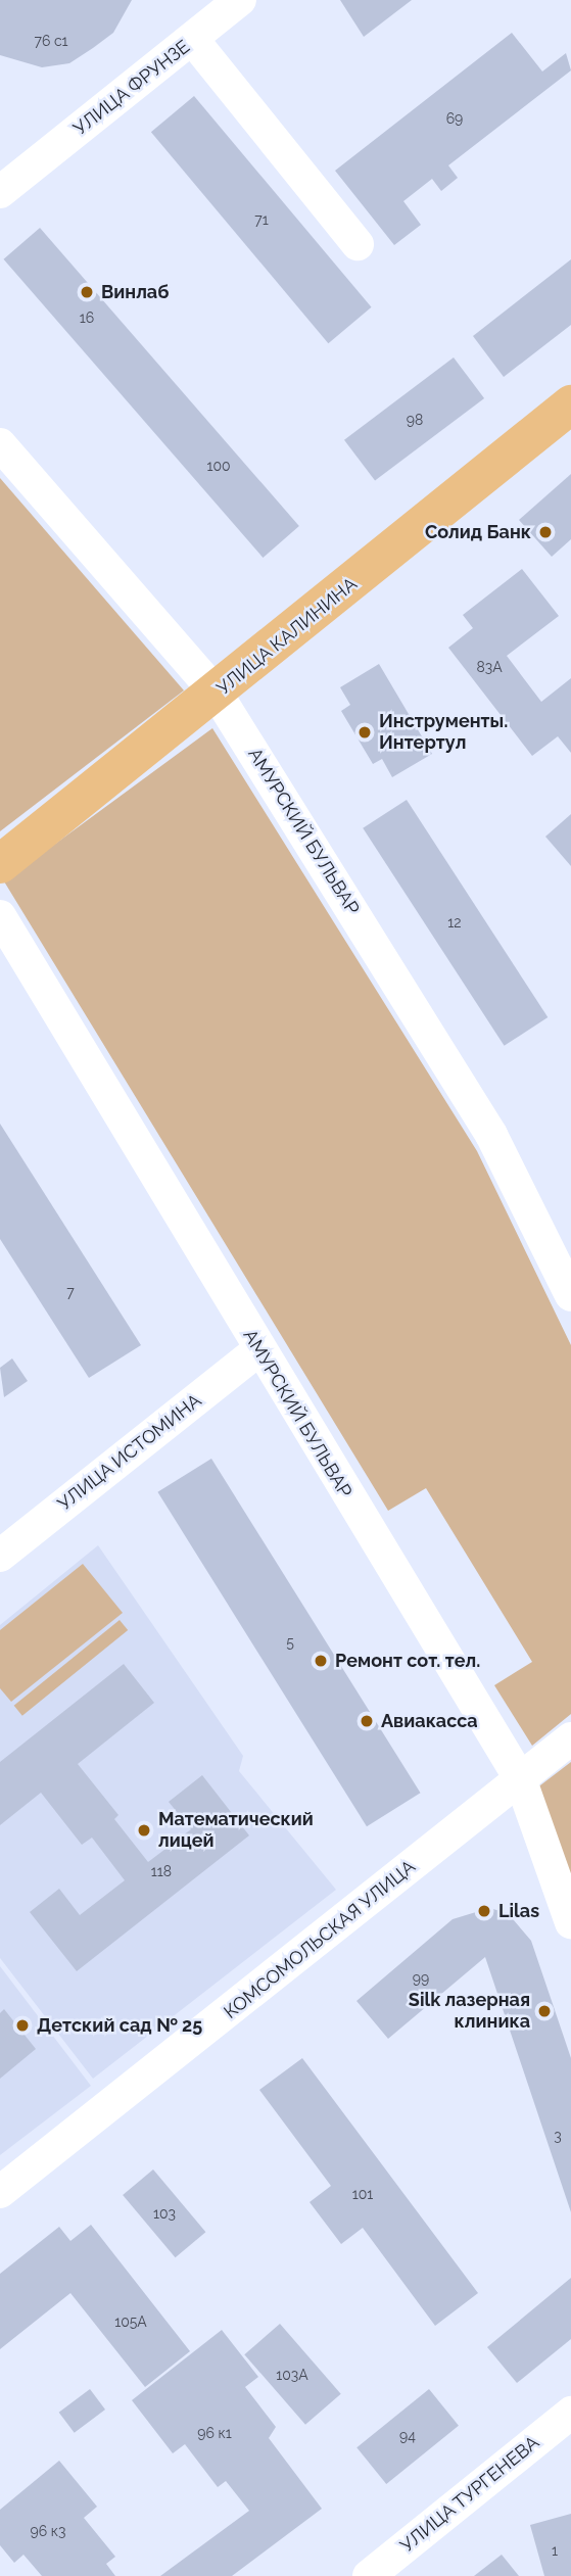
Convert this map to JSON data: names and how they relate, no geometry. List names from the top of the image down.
{
  "streets": {
    "main road": ["УЛИЦА КАЛИНИНА"],
    "street": [
      "УЛИЦА ФРУНЗЕ",
      "АМУРСКИЙ БУЛЬВАР",
      "УЛИЦА ИСТОМИНА",
      "КОМСОМОЛЬСКАЯ УЛИЦА",
      "УЛИЦА ТУРГЕНЕВА"
    ]
  },
  "crossings": [
    ["УЛИЦА КАЛИНИНА", "АМУРСКИЙ БУЛЬВАР"],
    ["АМУРСКИЙ БУЛЬВАР", "УЛИЦА ИСТОМИНА"],
    ["АМУРСКИЙ БУЛЬВАР", "КОМСОМОЛЬСКАЯ УЛИЦА"]
  ],
  "places": [
    "Винлаб",
    "Солид Банк",
    "Инструменты. Интертул",
    "Ремонт сот. тел.",
    "Авиакасса",
    "Математический лицей",
    "Lilas",
    "Silk лазерная клиника",
    "Детский сад № 25"
  ],
  "house_numbers": [
    "76 с1",
    "69",
    "71",
    "16",
    "98",
    "100",
    "83А",
    "12",
    "7",
    "5",
    "118",
    "99",
    "3",
    "101",
    "103",
    "105А",
    "103А",
    "96 к1",
    "94",
    "96 к3",
    "1"
  ]
}
